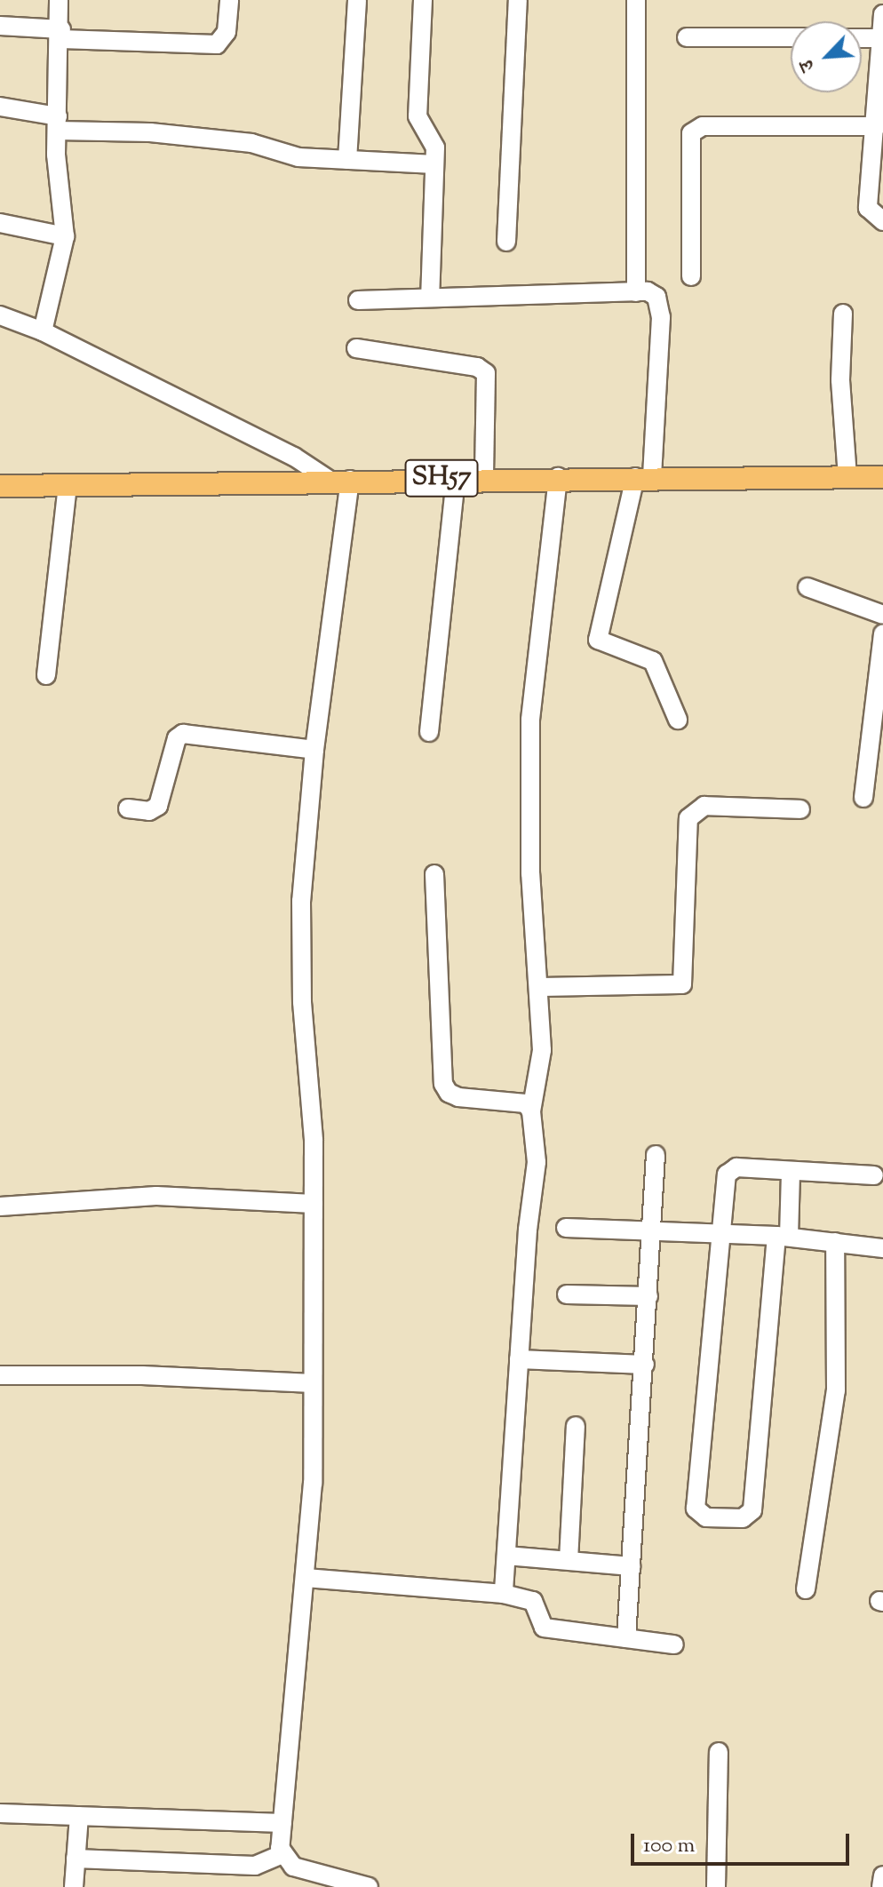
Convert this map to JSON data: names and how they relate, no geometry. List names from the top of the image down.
{
  "streets": {
    "main road": ["SH57"]
  },
  "scale_bar": "100 m",
  "north": "bottom left"
}
